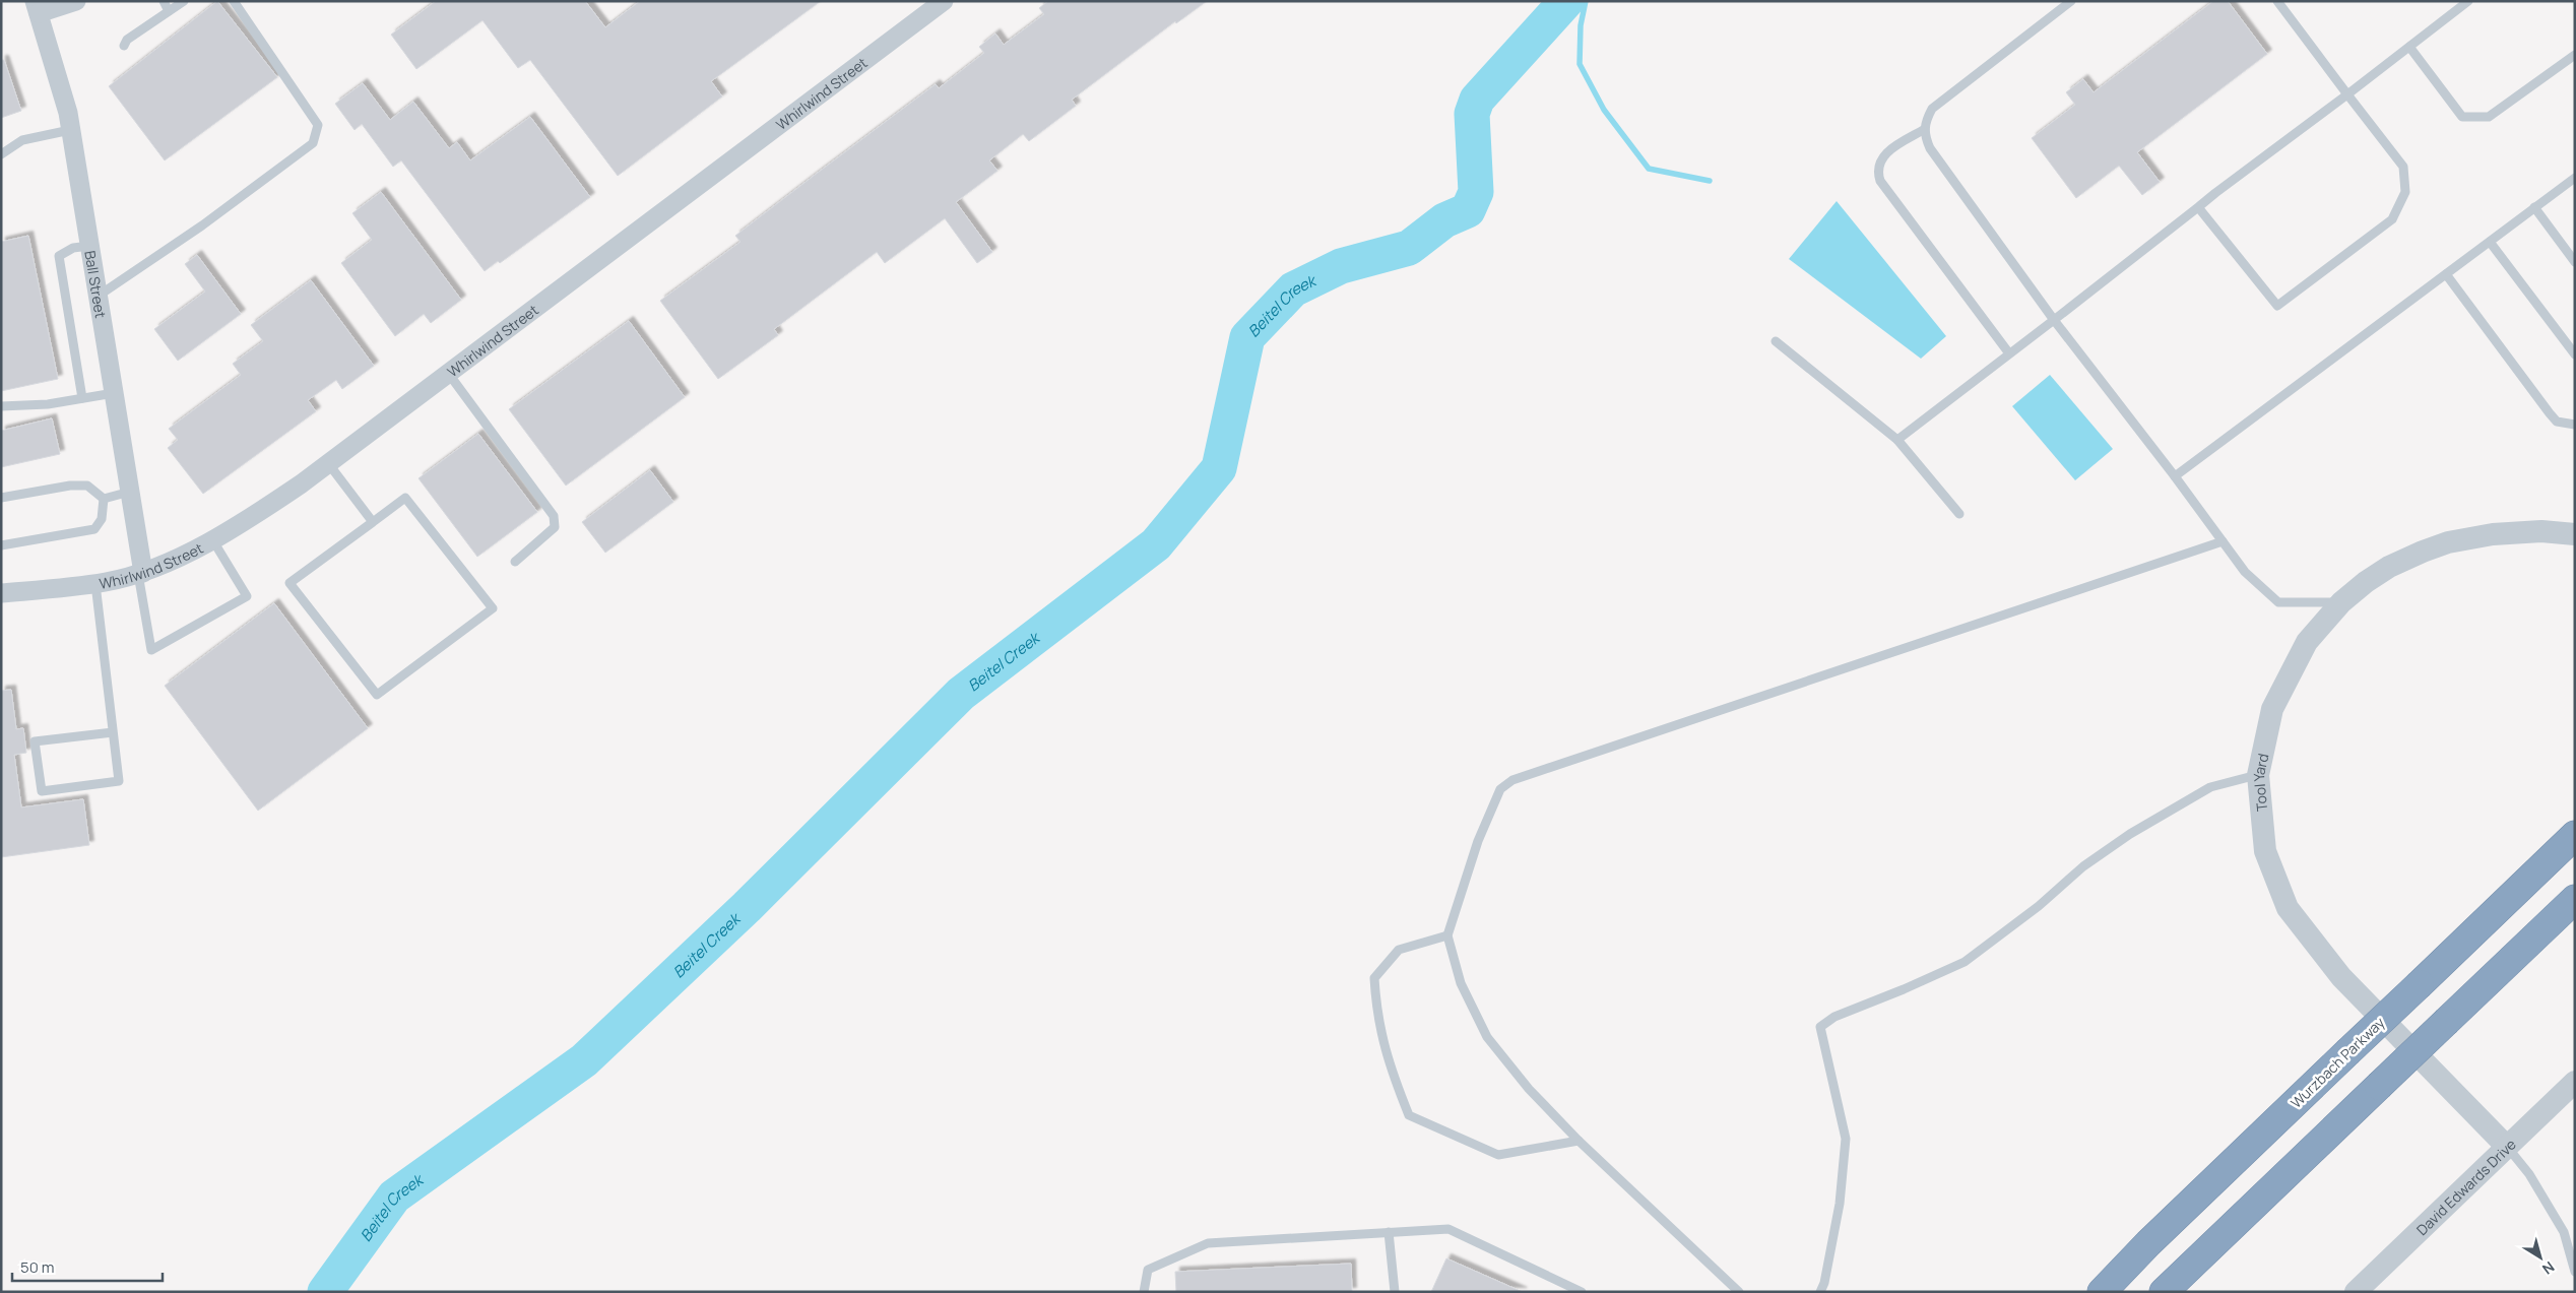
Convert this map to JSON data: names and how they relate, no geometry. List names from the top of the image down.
{
  "streets": {
    "highway": ["Wurzbach Parkway"],
    "street": [
      "Whirlwind Street",
      "Ball Street",
      "Tool Yard",
      "David Edwards Drive"
    ]
  },
  "crossings": [
    ["Whirlwind Street", "Ball Street"],
    ["Tool Yard", "David Edwards Drive"]
  ],
  "water": ["Beitel Creek"],
  "scale_bar": "50 m",
  "north": "bottom right"
}
